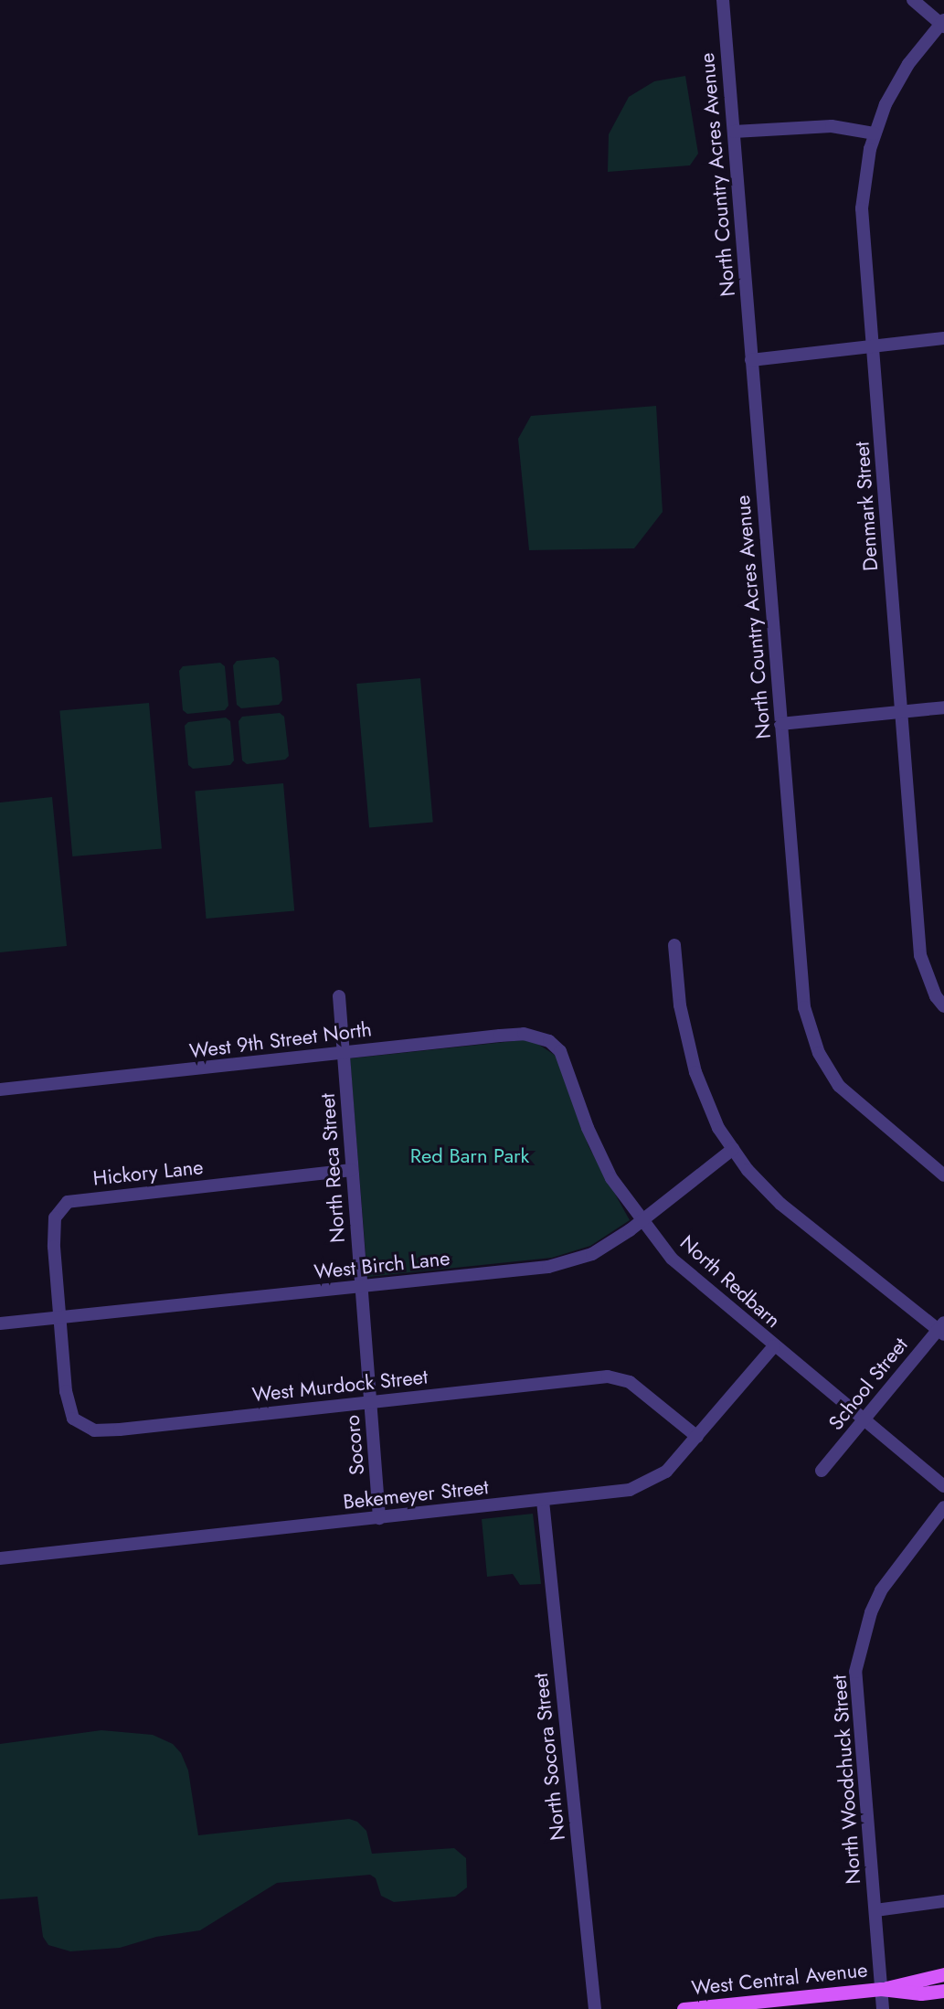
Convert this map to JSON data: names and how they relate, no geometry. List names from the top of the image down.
{
  "streets": {
    "main road": ["West Central Avenue"],
    "street": [
      "North Country Acres Avenue",
      "Denmark Street",
      "West 9th Street North",
      "North Reca Street",
      "Hickory Lane",
      "West Birch Lane",
      "North Redbarn",
      "School Street",
      "West Murdock Street",
      "Socoro",
      "Bekemeyer Street",
      "North Socora Street",
      "North Woodchuck Street"
    ]
  },
  "crossings": [
    ["West 9th Street North", "North Reca Street"],
    ["West 9th Street North", "North Redbarn"],
    ["North Reca Street", "Hickory Lane"],
    ["North Reca Street", "West Birch Lane"],
    ["North Reca Street", "West Murdock Street"],
    ["North Reca Street", "Socoro"],
    ["Hickory Lane", "West Birch Lane"],
    ["Hickory Lane", "West Murdock Street"],
    ["West Birch Lane", "North Redbarn"],
    ["West Birch Lane", "West Murdock Street"],
    ["North Redbarn", "School Street"],
    ["North Redbarn", "Bekemeyer Street"],
    ["West Murdock Street", "Socoro"],
    ["West Murdock Street", "Bekemeyer Street"],
    ["Socoro", "Bekemeyer Street"],
    ["Bekemeyer Street", "North Socora Street"],
    ["North Woodchuck Street", "West Central Avenue"]
  ],
  "parks": ["Red Barn Park"]
}
